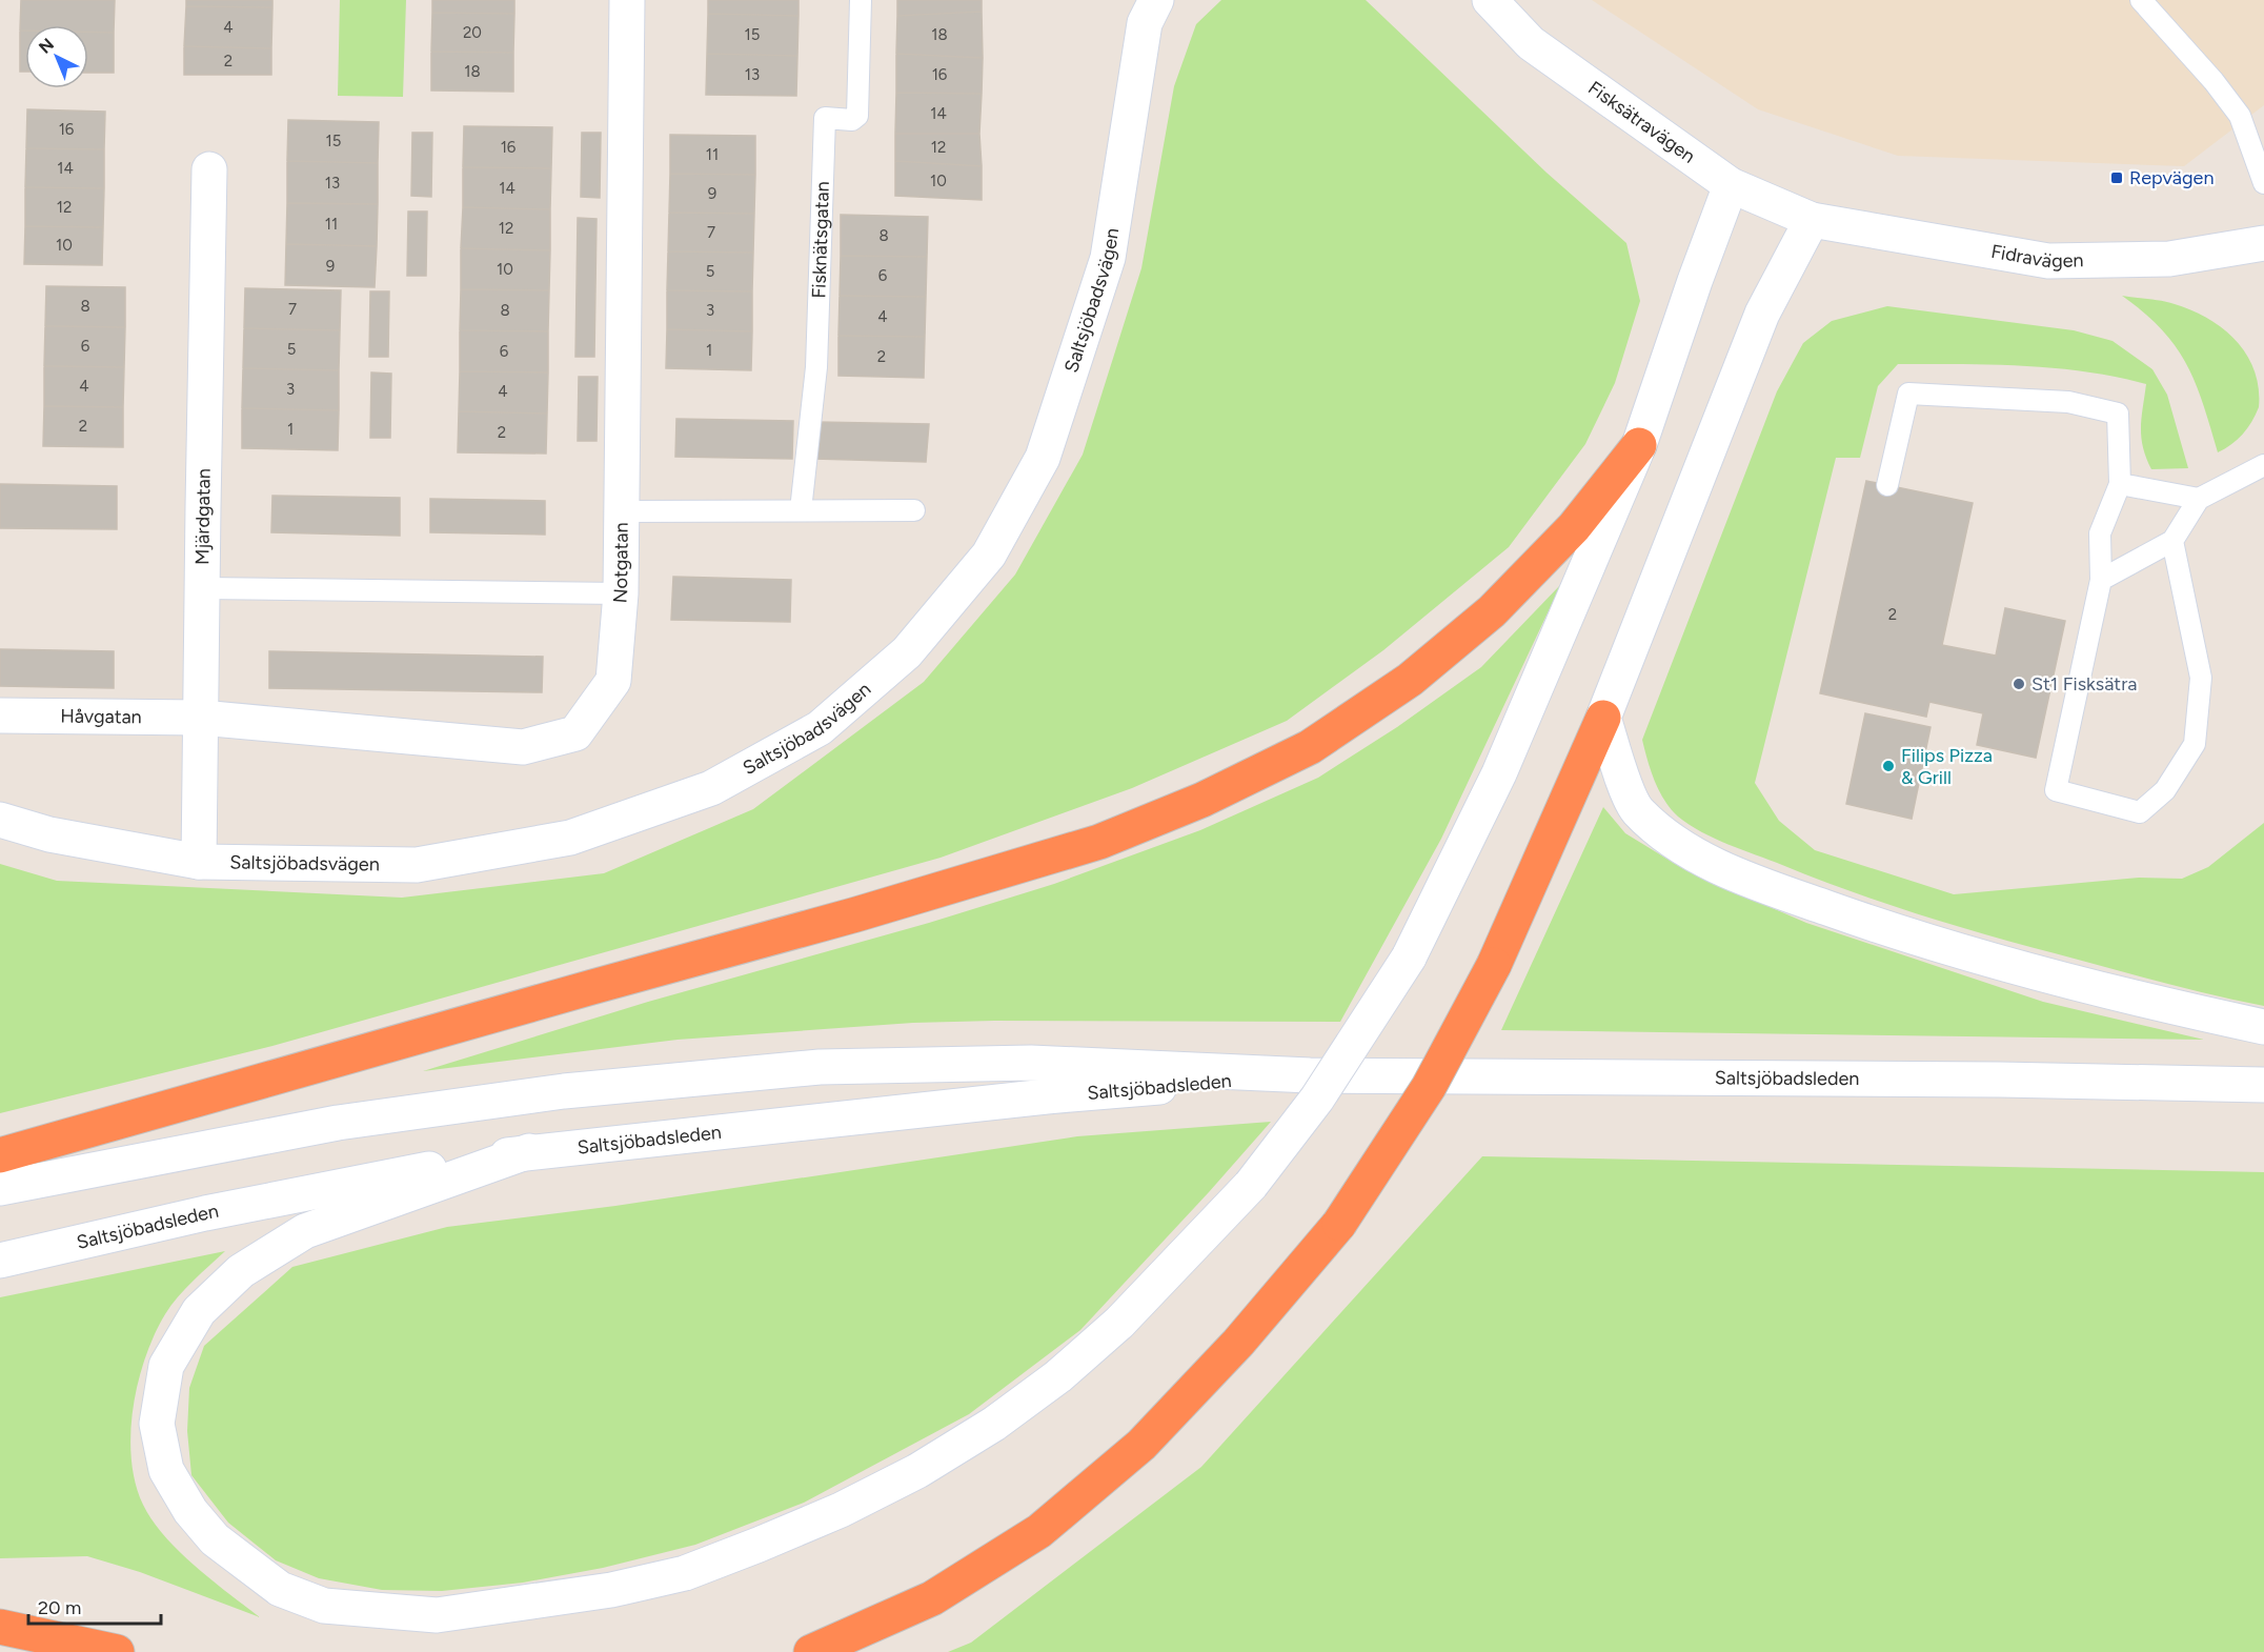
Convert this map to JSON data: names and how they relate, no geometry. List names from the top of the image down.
{
  "streets": {
    "main road": [
      "Fisksätravägen",
      "Fidravägen",
      "Saltsjöbadsvägen",
      "Mjärdgatan",
      "Notgatan",
      "Håvgatan",
      "Saltsjöbadsleden"
    ],
    "lane": ["Fisknätsgatan"]
  },
  "crossings": [
    ["Fisksätravägen", "Fidravägen"],
    ["Saltsjöbadsvägen", "Mjärdgatan"],
    ["Mjärdgatan", "Notgatan"],
    ["Mjärdgatan", "Håvgatan"],
    ["Notgatan", "Håvgatan"]
  ],
  "places": {
    "transit": ["Repvägen"],
    "other": ["St1 Fisksätra", "Filips Pizza & Grill"]
  },
  "house_numbers": [
    "4",
    "20",
    "15",
    "18",
    "2",
    "18",
    "13",
    "16",
    "14",
    "16",
    "15",
    "16",
    "12",
    "11",
    "14",
    "10",
    "13",
    "14",
    "9",
    "12",
    "11",
    "12",
    "7",
    "8",
    "10",
    "9",
    "10",
    "5",
    "6",
    "8",
    "7",
    "8",
    "3",
    "4",
    "6",
    "5",
    "1",
    "6",
    "2",
    "4",
    "3",
    "4",
    "2",
    "1",
    "2",
    "2"
  ],
  "scale_bar": "20 m",
  "north": "top left"
}
